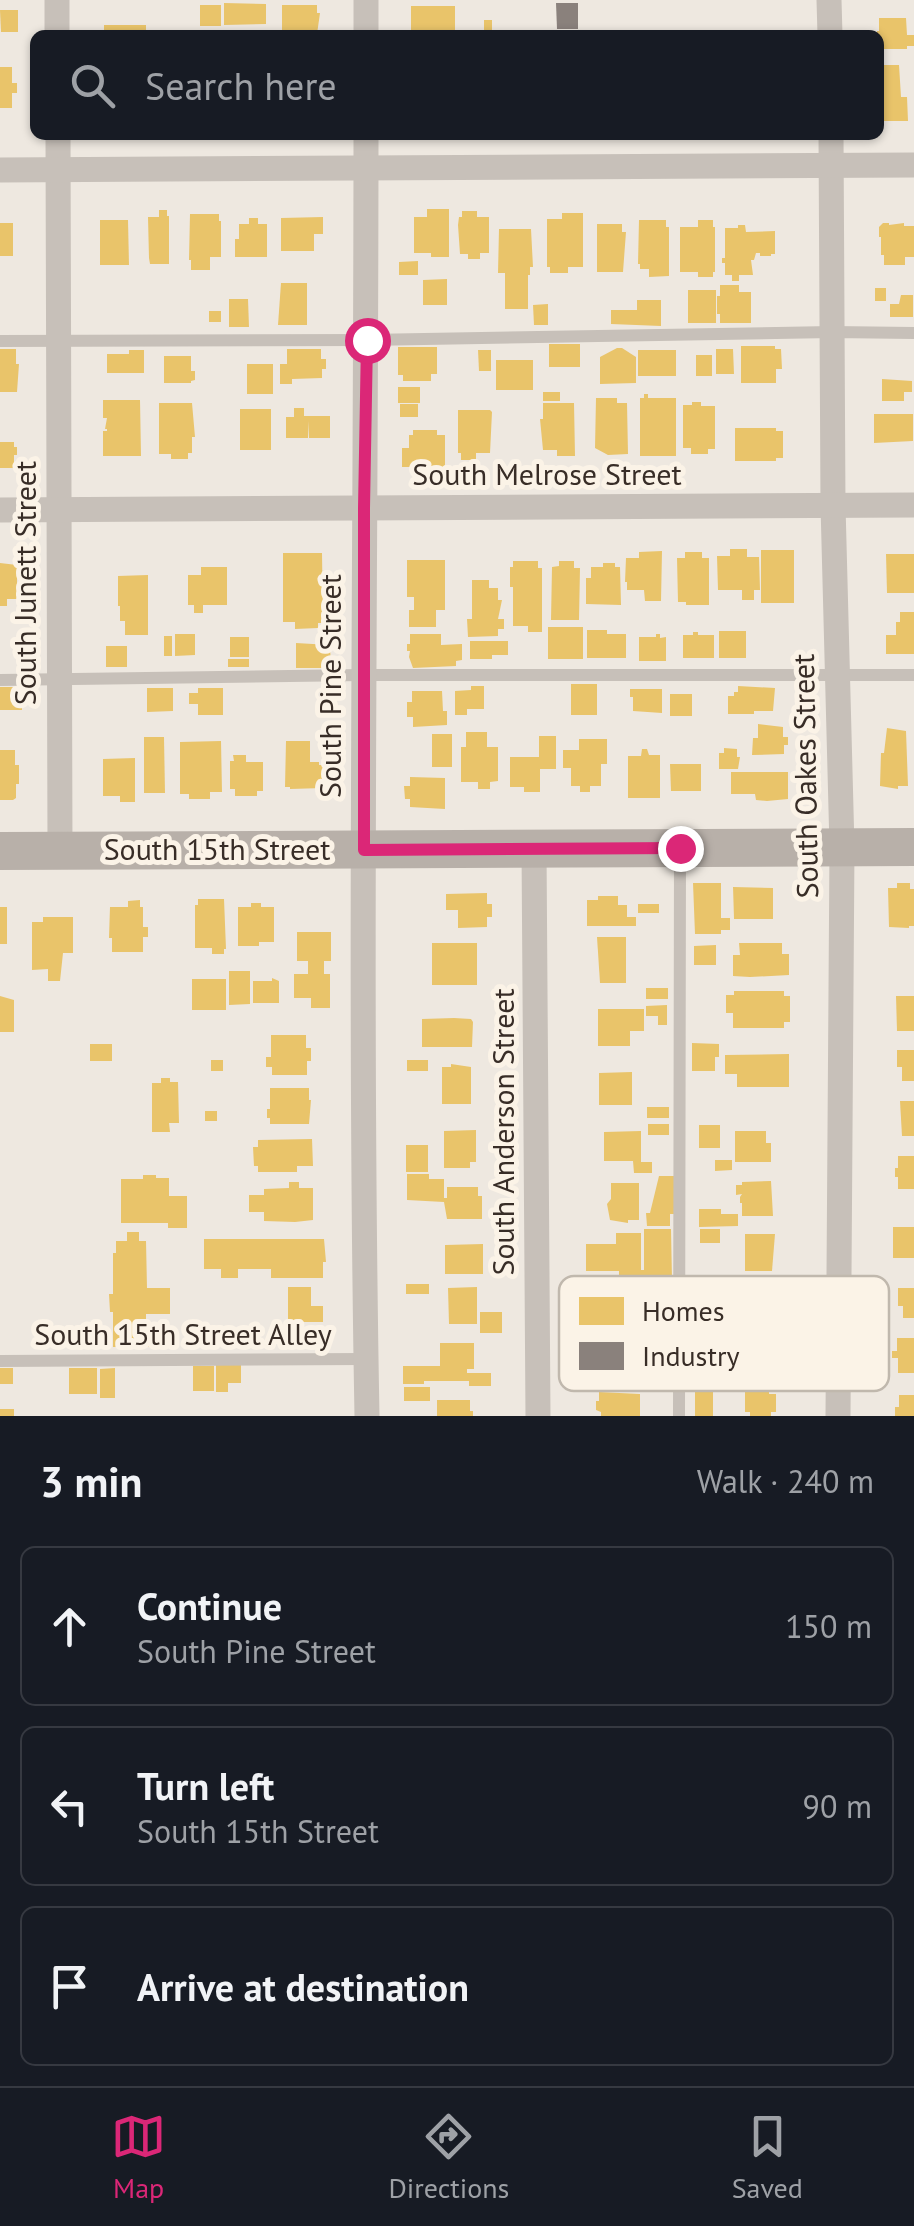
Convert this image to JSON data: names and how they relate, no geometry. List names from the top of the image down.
{
  "streets": {
    "street": [
      "South Melrose Street",
      "South Junett Street",
      "South Pine Street",
      "South Oakes Street",
      "South 15th Street",
      "South Anderson Street"
    ],
    "lane": ["South 15th Street Alley"]
  },
  "crossings": [
    ["South Melrose Street", "South Junett Street"],
    ["South Melrose Street", "South Pine Street"],
    ["South Melrose Street", "South Oakes Street"],
    ["South Junett Street", "South 15th Street"],
    ["South Pine Street", "South 15th Street"],
    ["South Pine Street", "South 15th Street Alley"],
    ["South Oakes Street", "South 15th Street"],
    ["South 15th Street", "South Anderson Street"]
  ],
  "legend": ["Homes", "Industry"],
  "page": {
    "search": "Search here",
    "heading": ["3 min", "Walk · 240 m"],
    "list": [
      ["Continue", "South Pine Street", "150 m"],
      ["Turn left", "South 15th Street", "90 m"],
      "Arrive at destination"
    ],
    "nav": ["Map", "Directions", "Saved"]
  }
}
